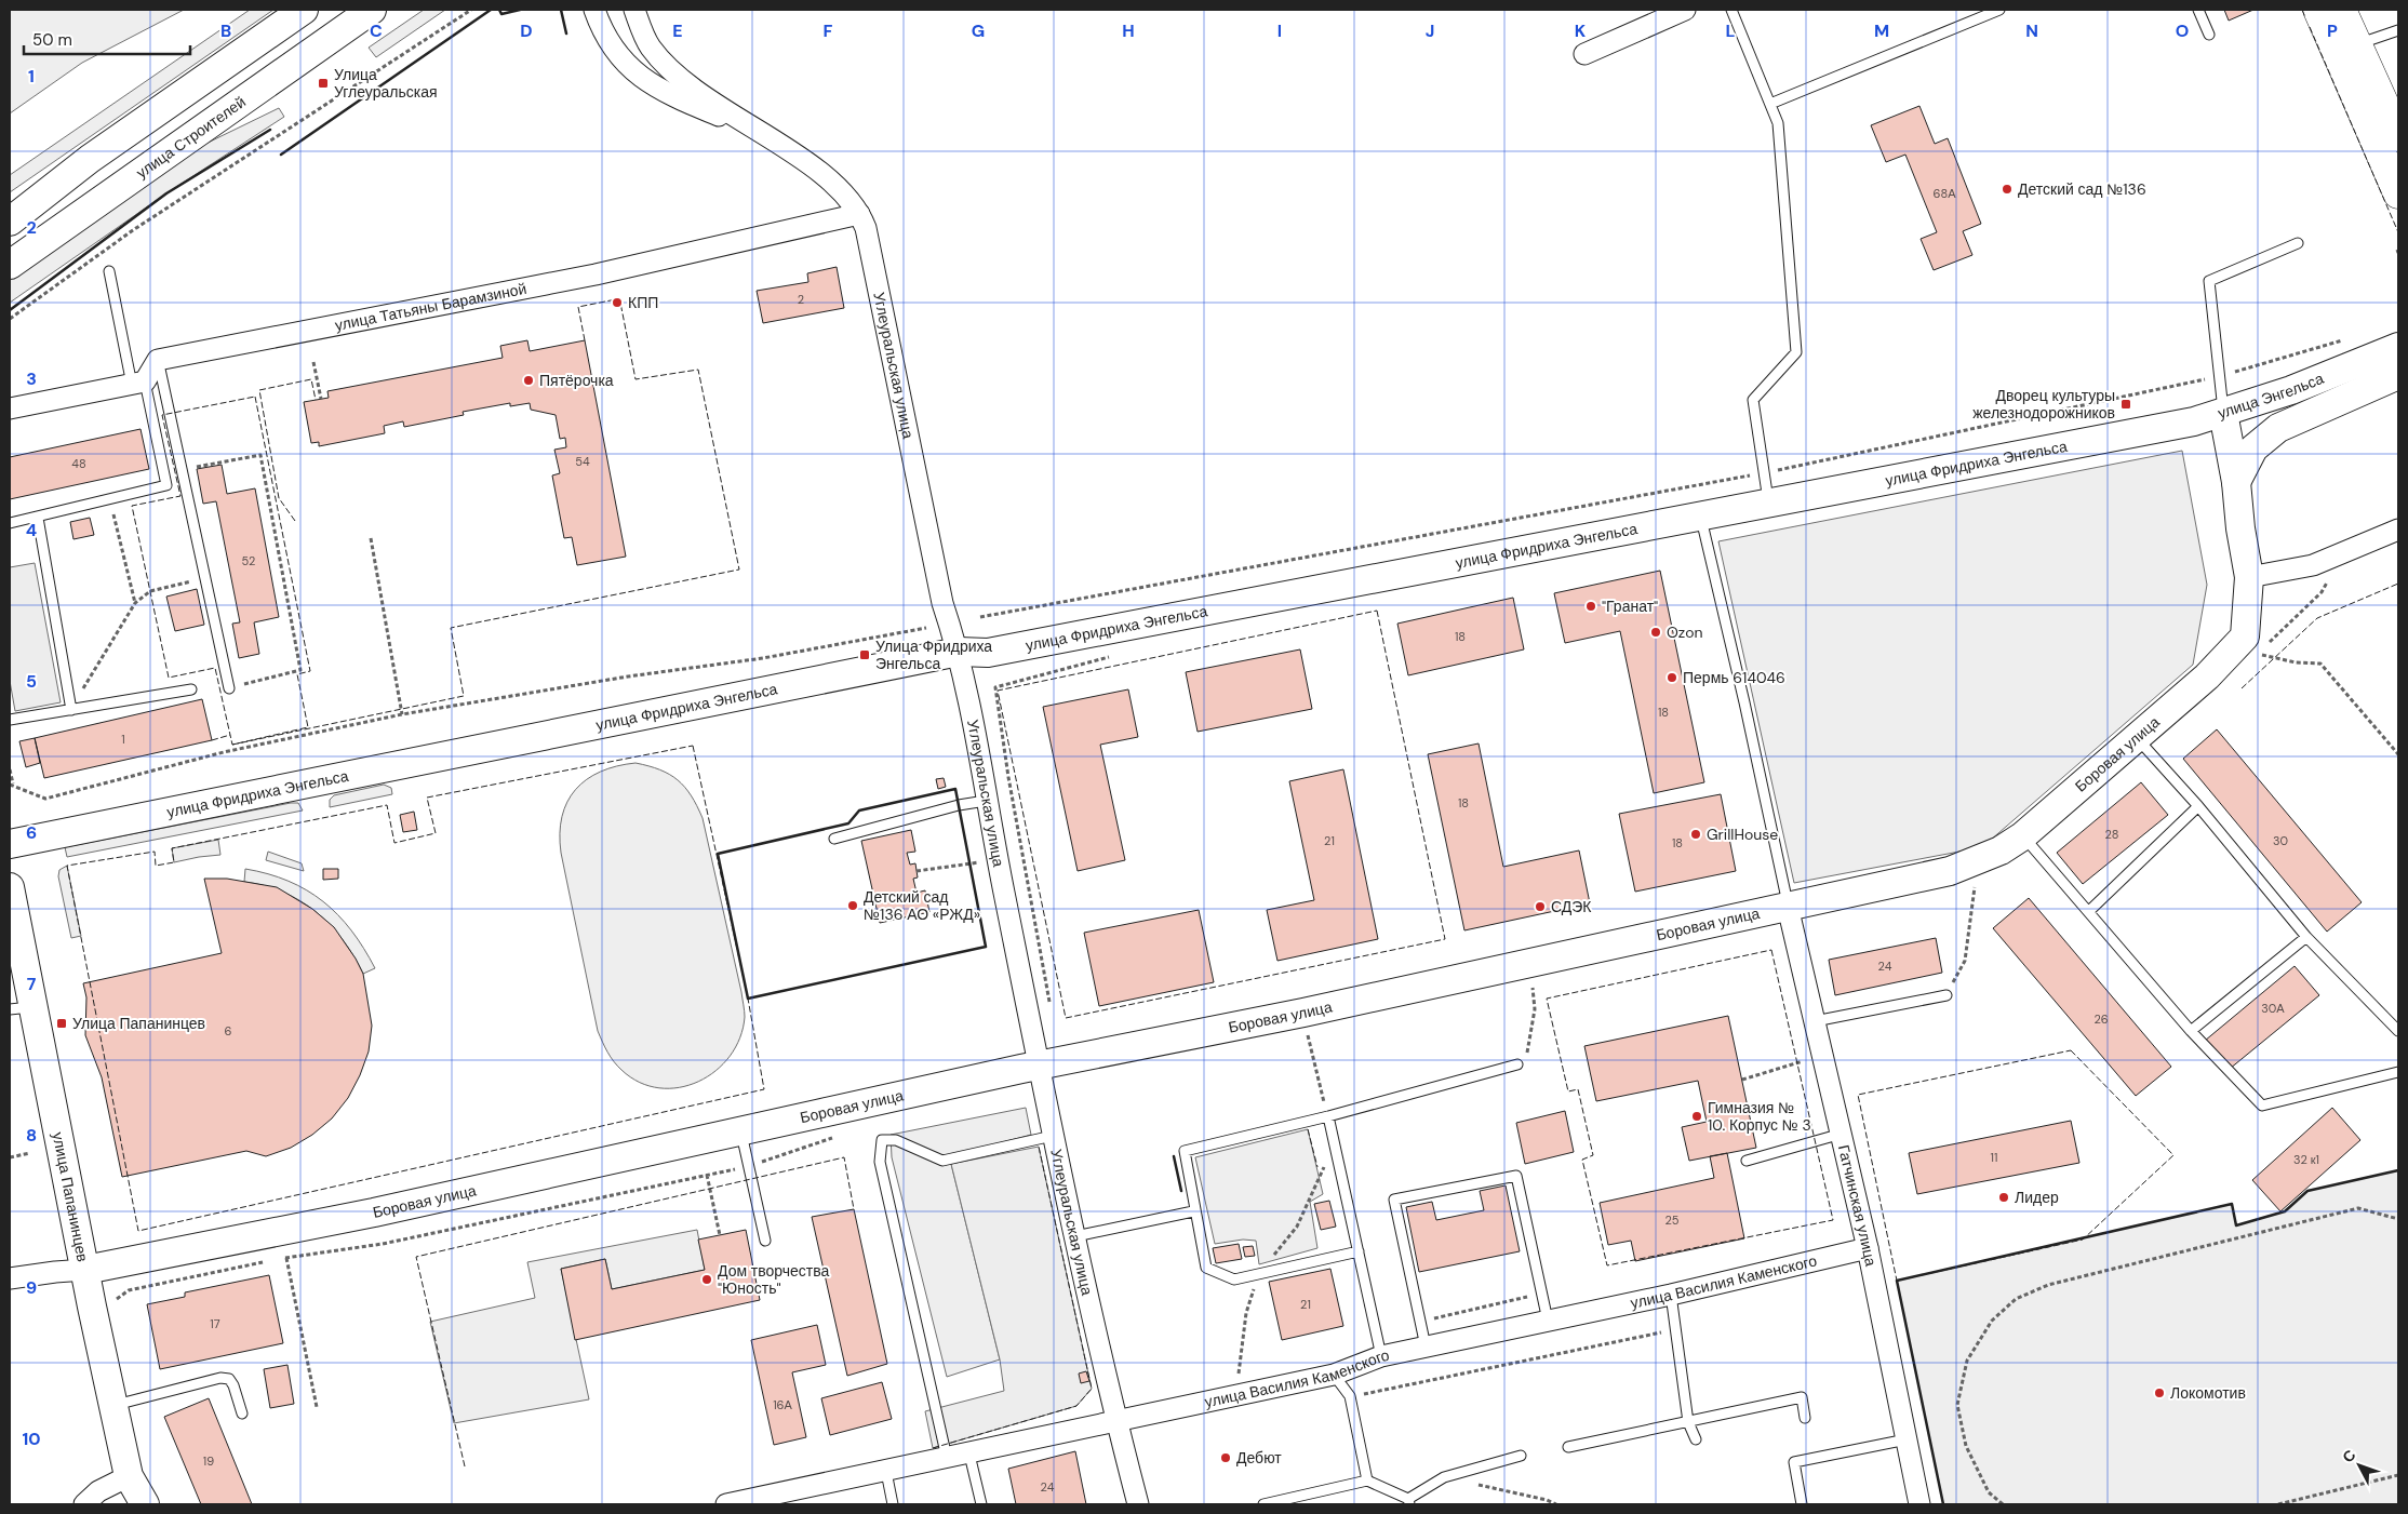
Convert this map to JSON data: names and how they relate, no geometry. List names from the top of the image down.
{
  "streets": {
    "main road": [
      "улица Строителей",
      "улица Энгельса",
      "улица Фридриха Энгельса",
      "Боровая улица",
      "улица Папанинцев"
    ],
    "street": [
      "улица Татьяны Барамзиной",
      "Углеуральская улица",
      "Гатчинская улица",
      "улица Василия Каменского"
    ]
  },
  "crossings": [
    ["улица Татьяны Барамзиной", "Углеуральская улица"],
    ["Углеуральская улица", "улица Фридриха Энгельса"],
    ["Углеуральская улица", "Боровая улица"],
    ["Углеуральская улица", "улица Василия Каменского"],
    ["улица Энгельса", "улица Фридриха Энгельса"],
    ["улица Энгельса", "Боровая улица"],
    ["улица Фридриха Энгельса", "Боровая улица"],
    ["Боровая улица", "улица Папанинцев"],
    ["Боровая улица", "Гатчинская улица"],
    ["Гатчинская улица", "улица Василия Каменского"]
  ],
  "places": {
    "transit": [
      "Улица Углеуральская",
      "Дворец культуры железнодорожников",
      "Улица Фридриха Энгельса",
      "Улица Папанинцев"
    ],
    "other": [
      "Детский сад №136",
      "КПП",
      "Пятёрочка",
      "\"Гранат\"",
      "Ozon",
      "Пермь 614046",
      "GrillHouse",
      "Детский сад №136 АО «РЖД»",
      "СДЭК",
      "Гимназия № 10. Корпус № 3",
      "Лидер",
      "Дом творчества \"Юность\"",
      "Локомотив",
      "Дебют"
    ]
  },
  "house_numbers": [
    "68А",
    "2",
    "54",
    "48",
    "52",
    "18",
    "18",
    "1",
    "18",
    "28",
    "21",
    "30",
    "18",
    "24",
    "30А",
    "26",
    "6",
    "11",
    "32 к1",
    "25",
    "21",
    "17",
    "16А",
    "19",
    "24"
  ],
  "scale_bar": "50 m",
  "north": "top left",
  "grid": {
    "columns": [
      "B",
      "C",
      "D",
      "E",
      "F",
      "G",
      "H",
      "I",
      "J",
      "K",
      "L",
      "M",
      "N",
      "O",
      "P"
    ],
    "rows": [
      "1",
      "2",
      "3",
      "4",
      "5",
      "6",
      "7",
      "8",
      "9",
      "10"
    ]
  }
}
